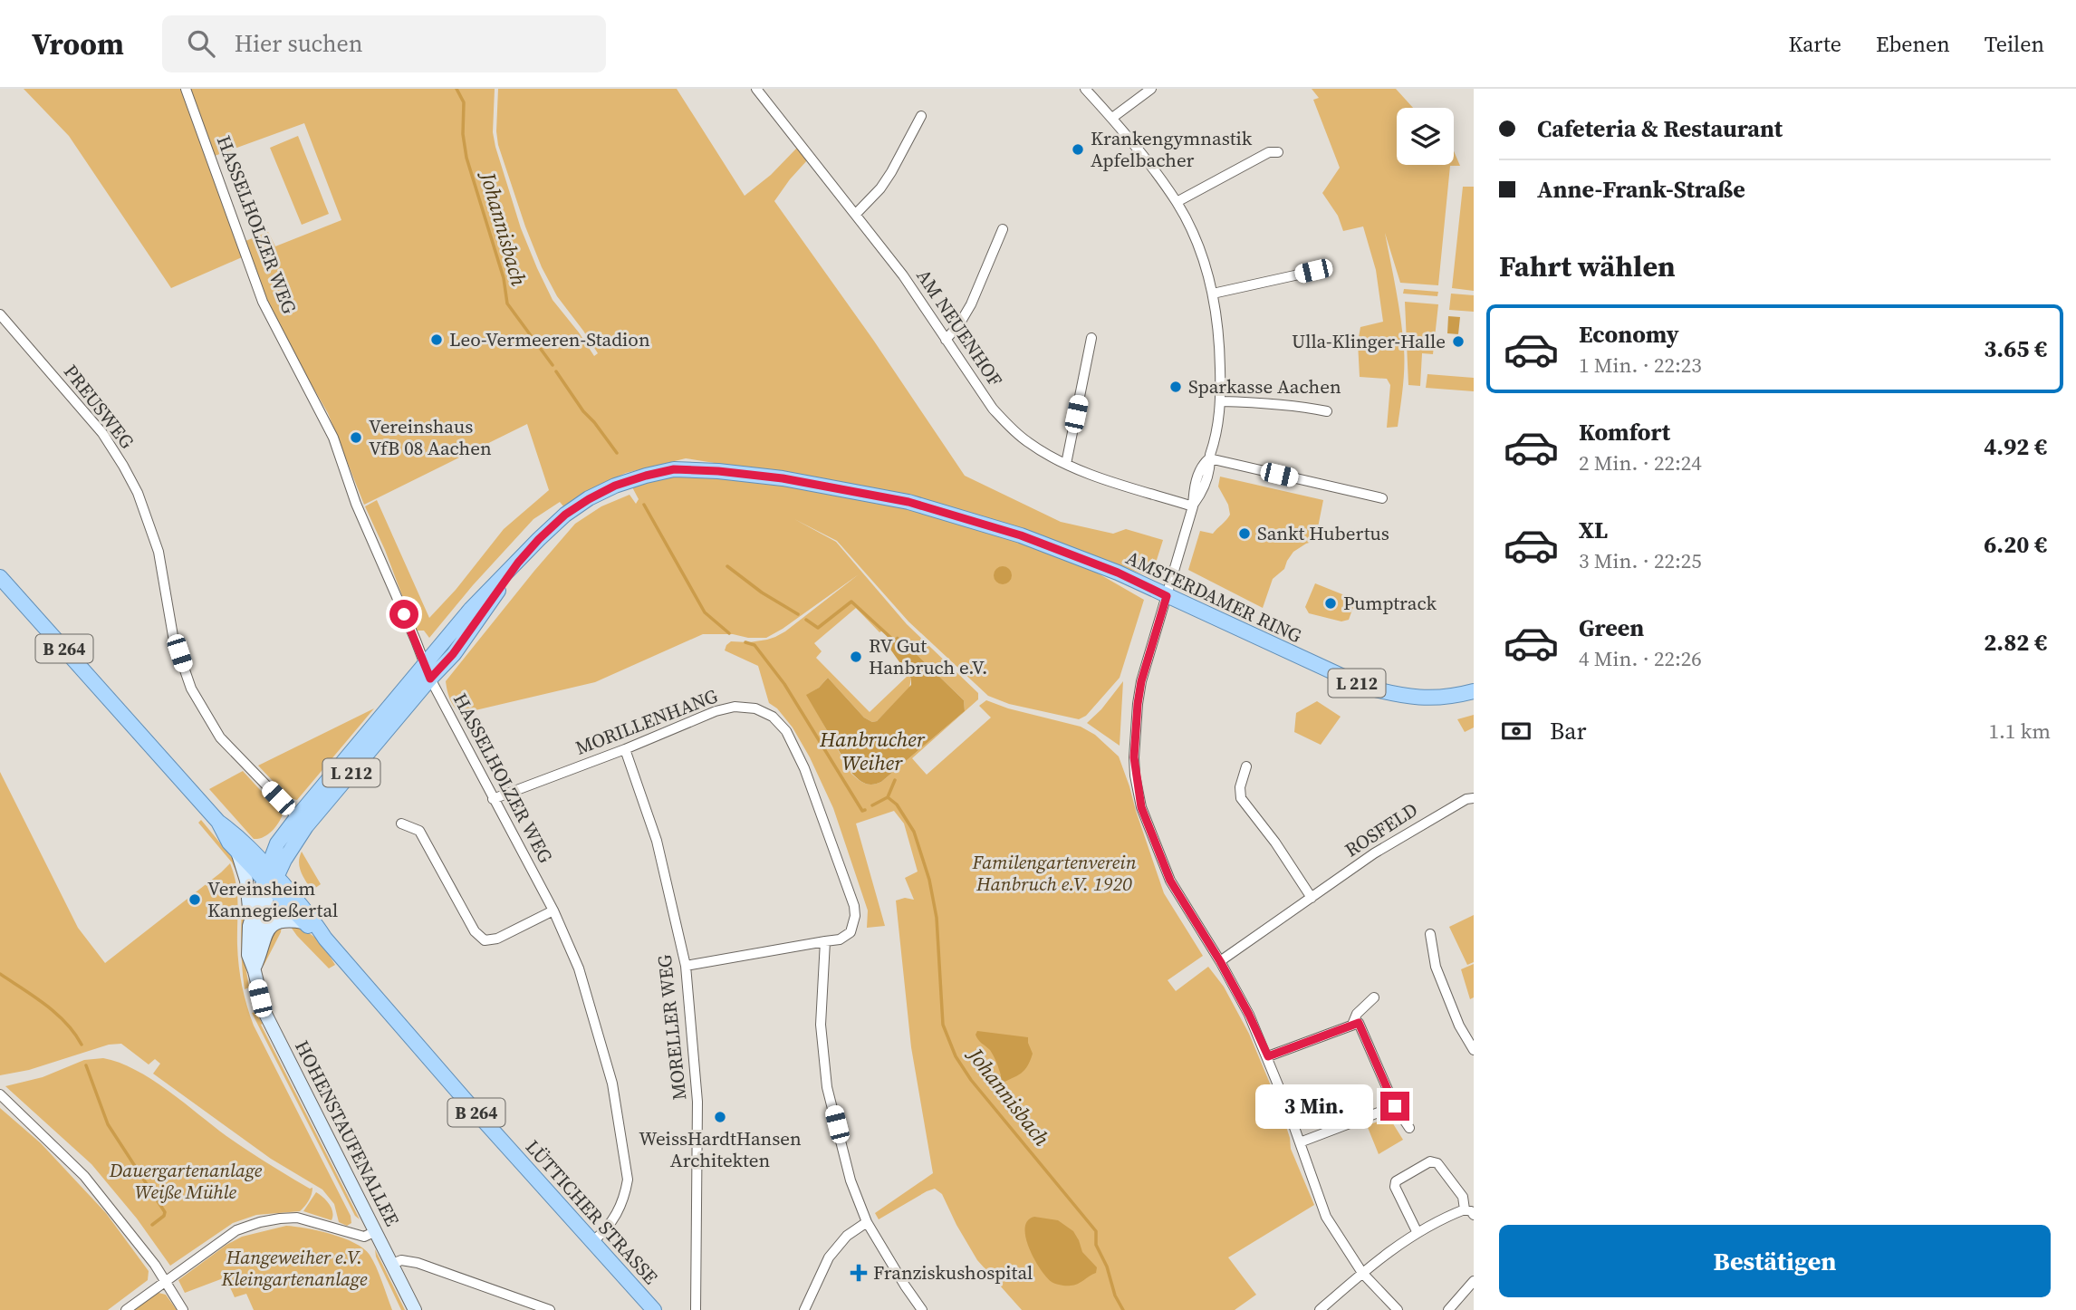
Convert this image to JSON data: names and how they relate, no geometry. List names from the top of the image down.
{
  "streets": {
    "main road": [
      "AMSTERDAMER RING",
      "B 264",
      "L 212",
      "HOHENSTAUFENALLEE",
      "LÜTTICHER STRASSE"
    ],
    "street": [
      "HASSELHOLZER WEG",
      "AM NEUENHOF",
      "PREUSWEG",
      "MORILLENHANG",
      "ROSFELD",
      "MORELLER WEG"
    ]
  },
  "crossings": [
    ["HASSELHOLZER WEG", "AMSTERDAMER RING"],
    ["HASSELHOLZER WEG", "MORILLENHANG"],
    ["HASSELHOLZER WEG", "LÜTTICHER STRASSE"],
    ["PREUSWEG", "AMSTERDAMER RING"],
    ["AMSTERDAMER RING", "HOHENSTAUFENALLEE"],
    ["AMSTERDAMER RING", "LÜTTICHER STRASSE"],
    ["MORILLENHANG", "MORELLER WEG"],
    ["HOHENSTAUFENALLEE", "LÜTTICHER STRASSE"]
  ],
  "water": ["Johannisbach", "Hanbrucher Weiher"],
  "parks": ["Familengartenverein Hanbruch e.V. 1920", "Dauergartenanlage Weiße Mühle", "Hangeweiher e.V. Kleingartenanlage"],
  "places": {
    "other": [
      "Krankengymnastik Apfelbacher",
      "Leo-Vermeeren-Stadion",
      "Ulla-Klinger-Halle",
      "Sparkasse Aachen",
      "Vereinshaus VfB 08 Aachen",
      "Sankt Hubertus",
      "Pumptrack",
      "RV Gut Hanbruch e.V.",
      "Vereinsheim Kannegießertal",
      "WeissHardtHansen Architekten"
    ],
    "health": ["Franziskushospital"]
  },
  "page": {
    "header": "Vroom",
    "search": "Hier suchen",
    "nav": ["Karte", "Ebenen", "Teilen"],
    "banner": ["Cafeteria & Restaurant", "Anne-Frank-Straße"],
    "heading": "Fahrt wählen",
    "list": [
      {
        "name": "Economy",
        "note": "1 Min. · 22:23",
        "value": "3.65 €"
      },
      {
        "name": "Komfort",
        "note": "2 Min. · 22:24",
        "value": "4.92 €"
      },
      {
        "name": "XL",
        "note": "3 Min. · 22:25",
        "value": "6.20 €"
      },
      {
        "name": "Green",
        "note": "4 Min. · 22:26",
        "value": "2.82 €"
      }
    ],
    "pay": ["Bar", "1.1 km"],
    "bubble": "3 Min.",
    "buttons": "Bestätigen"
  }
}
